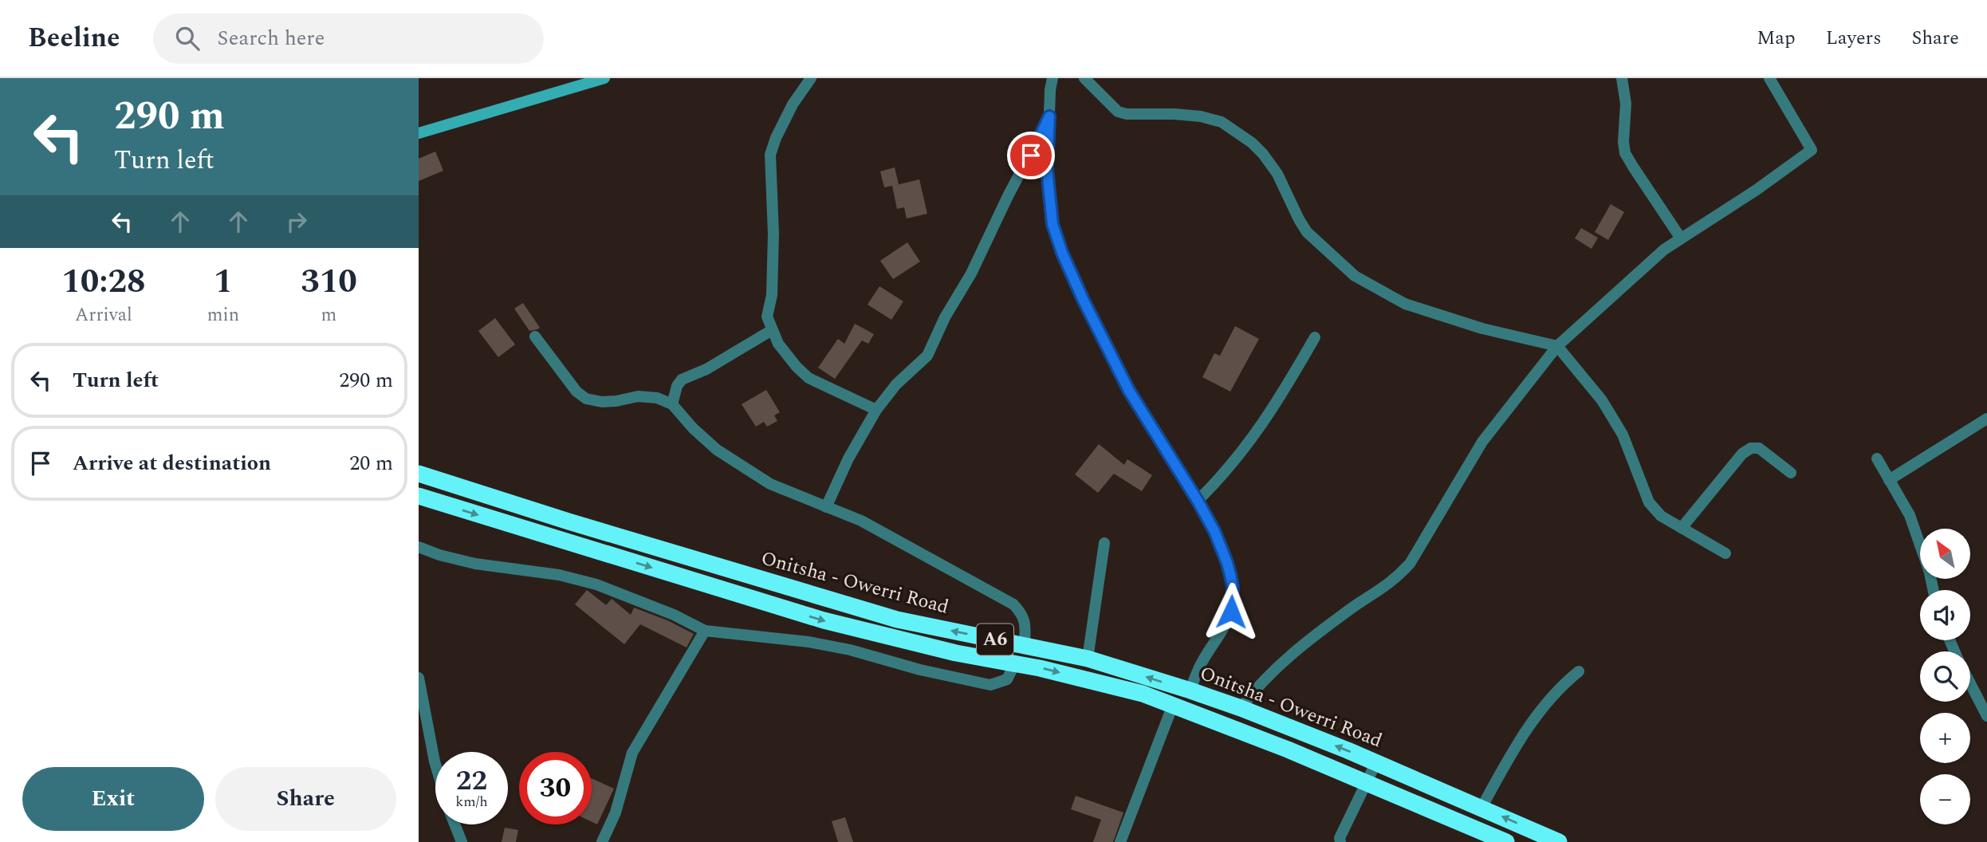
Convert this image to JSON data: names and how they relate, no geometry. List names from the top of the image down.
{
  "streets": {
    "highway": ["Onitsha - Owerri Road", "A6"]
  },
  "north": "top left",
  "page": {
    "header": "Beeline",
    "search": "Search here",
    "nav": ["Map", "Layers", "Share"],
    "turn": ["290 m", "Turn left"],
    "eta": [
      "10:28",
      "Arrival",
      "1",
      "min",
      "310",
      "m"
    ],
    "list": [
      {
        "name": "Turn left",
        "value": "290 m"
      },
      {
        "name": "Arrive at destination",
        "value": "20 m"
      }
    ],
    "map_buttons": ["+", "−"],
    "speed": "22 km/h",
    "limit": "30",
    "buttons": ["Exit", "Share"]
  }
}
